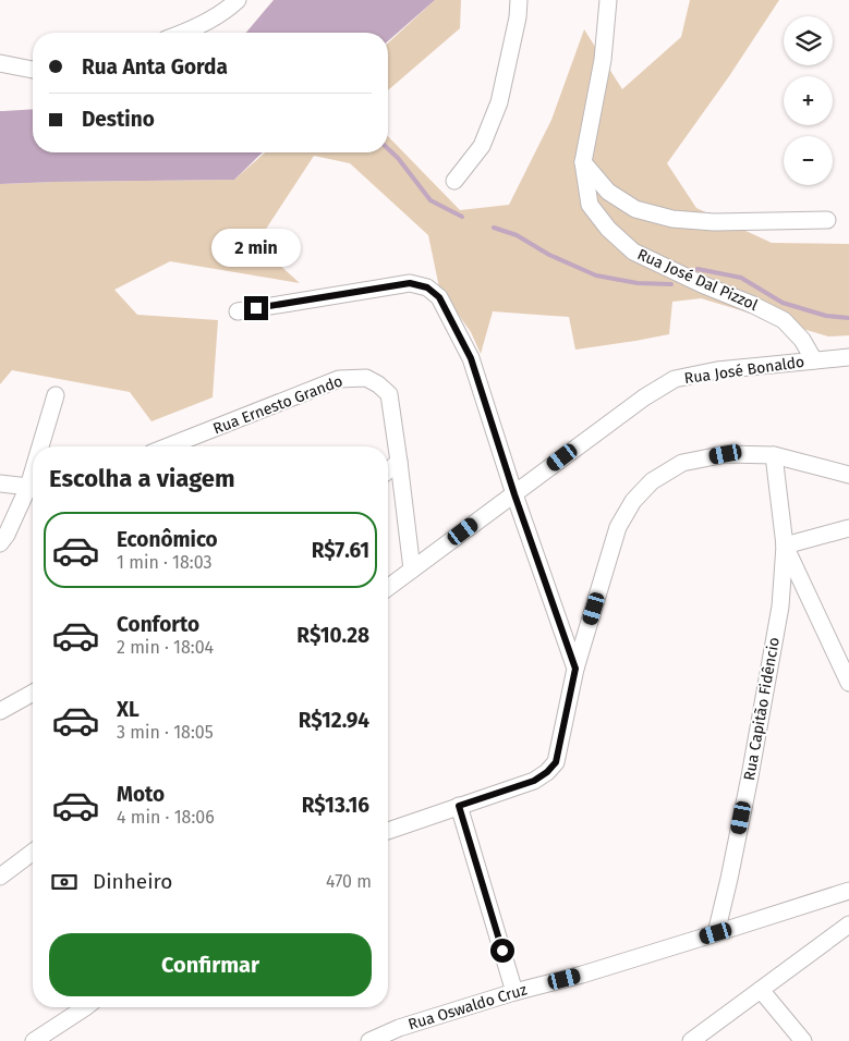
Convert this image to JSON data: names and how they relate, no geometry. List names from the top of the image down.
{
  "streets": {
    "street": [
      "Rua José Dal Pizzol",
      "Rua José Bonaldo",
      "Rua Ernesto Grando",
      "Rua Capitão Fidêncio",
      "Rua Oswaldo Cruz"
    ]
  },
  "crossings": [
    ["Rua José Dal Pizzol", "Rua José Bonaldo"],
    ["Rua José Bonaldo", "Rua Ernesto Grando"],
    ["Rua Capitão Fidêncio", "Rua Oswaldo Cruz"]
  ],
  "page": {
    "map_buttons": ["+", "−"],
    "banner": ["Rua Anta Gorda", "Destino"],
    "bubble": "2 min",
    "heading": "Escolha a viagem",
    "list": [
      {
        "name": "Econômico",
        "note": "1 min · 18:03",
        "value": "R$7.61"
      },
      {
        "name": "Conforto",
        "note": "2 min · 18:04",
        "value": "R$10.28"
      },
      {
        "name": "XL",
        "note": "3 min · 18:05",
        "value": "R$12.94"
      },
      {
        "name": "Moto",
        "note": "4 min · 18:06",
        "value": "R$13.16"
      }
    ],
    "pay": ["Dinheiro", "470 m"],
    "buttons": "Confirmar"
  }
}
